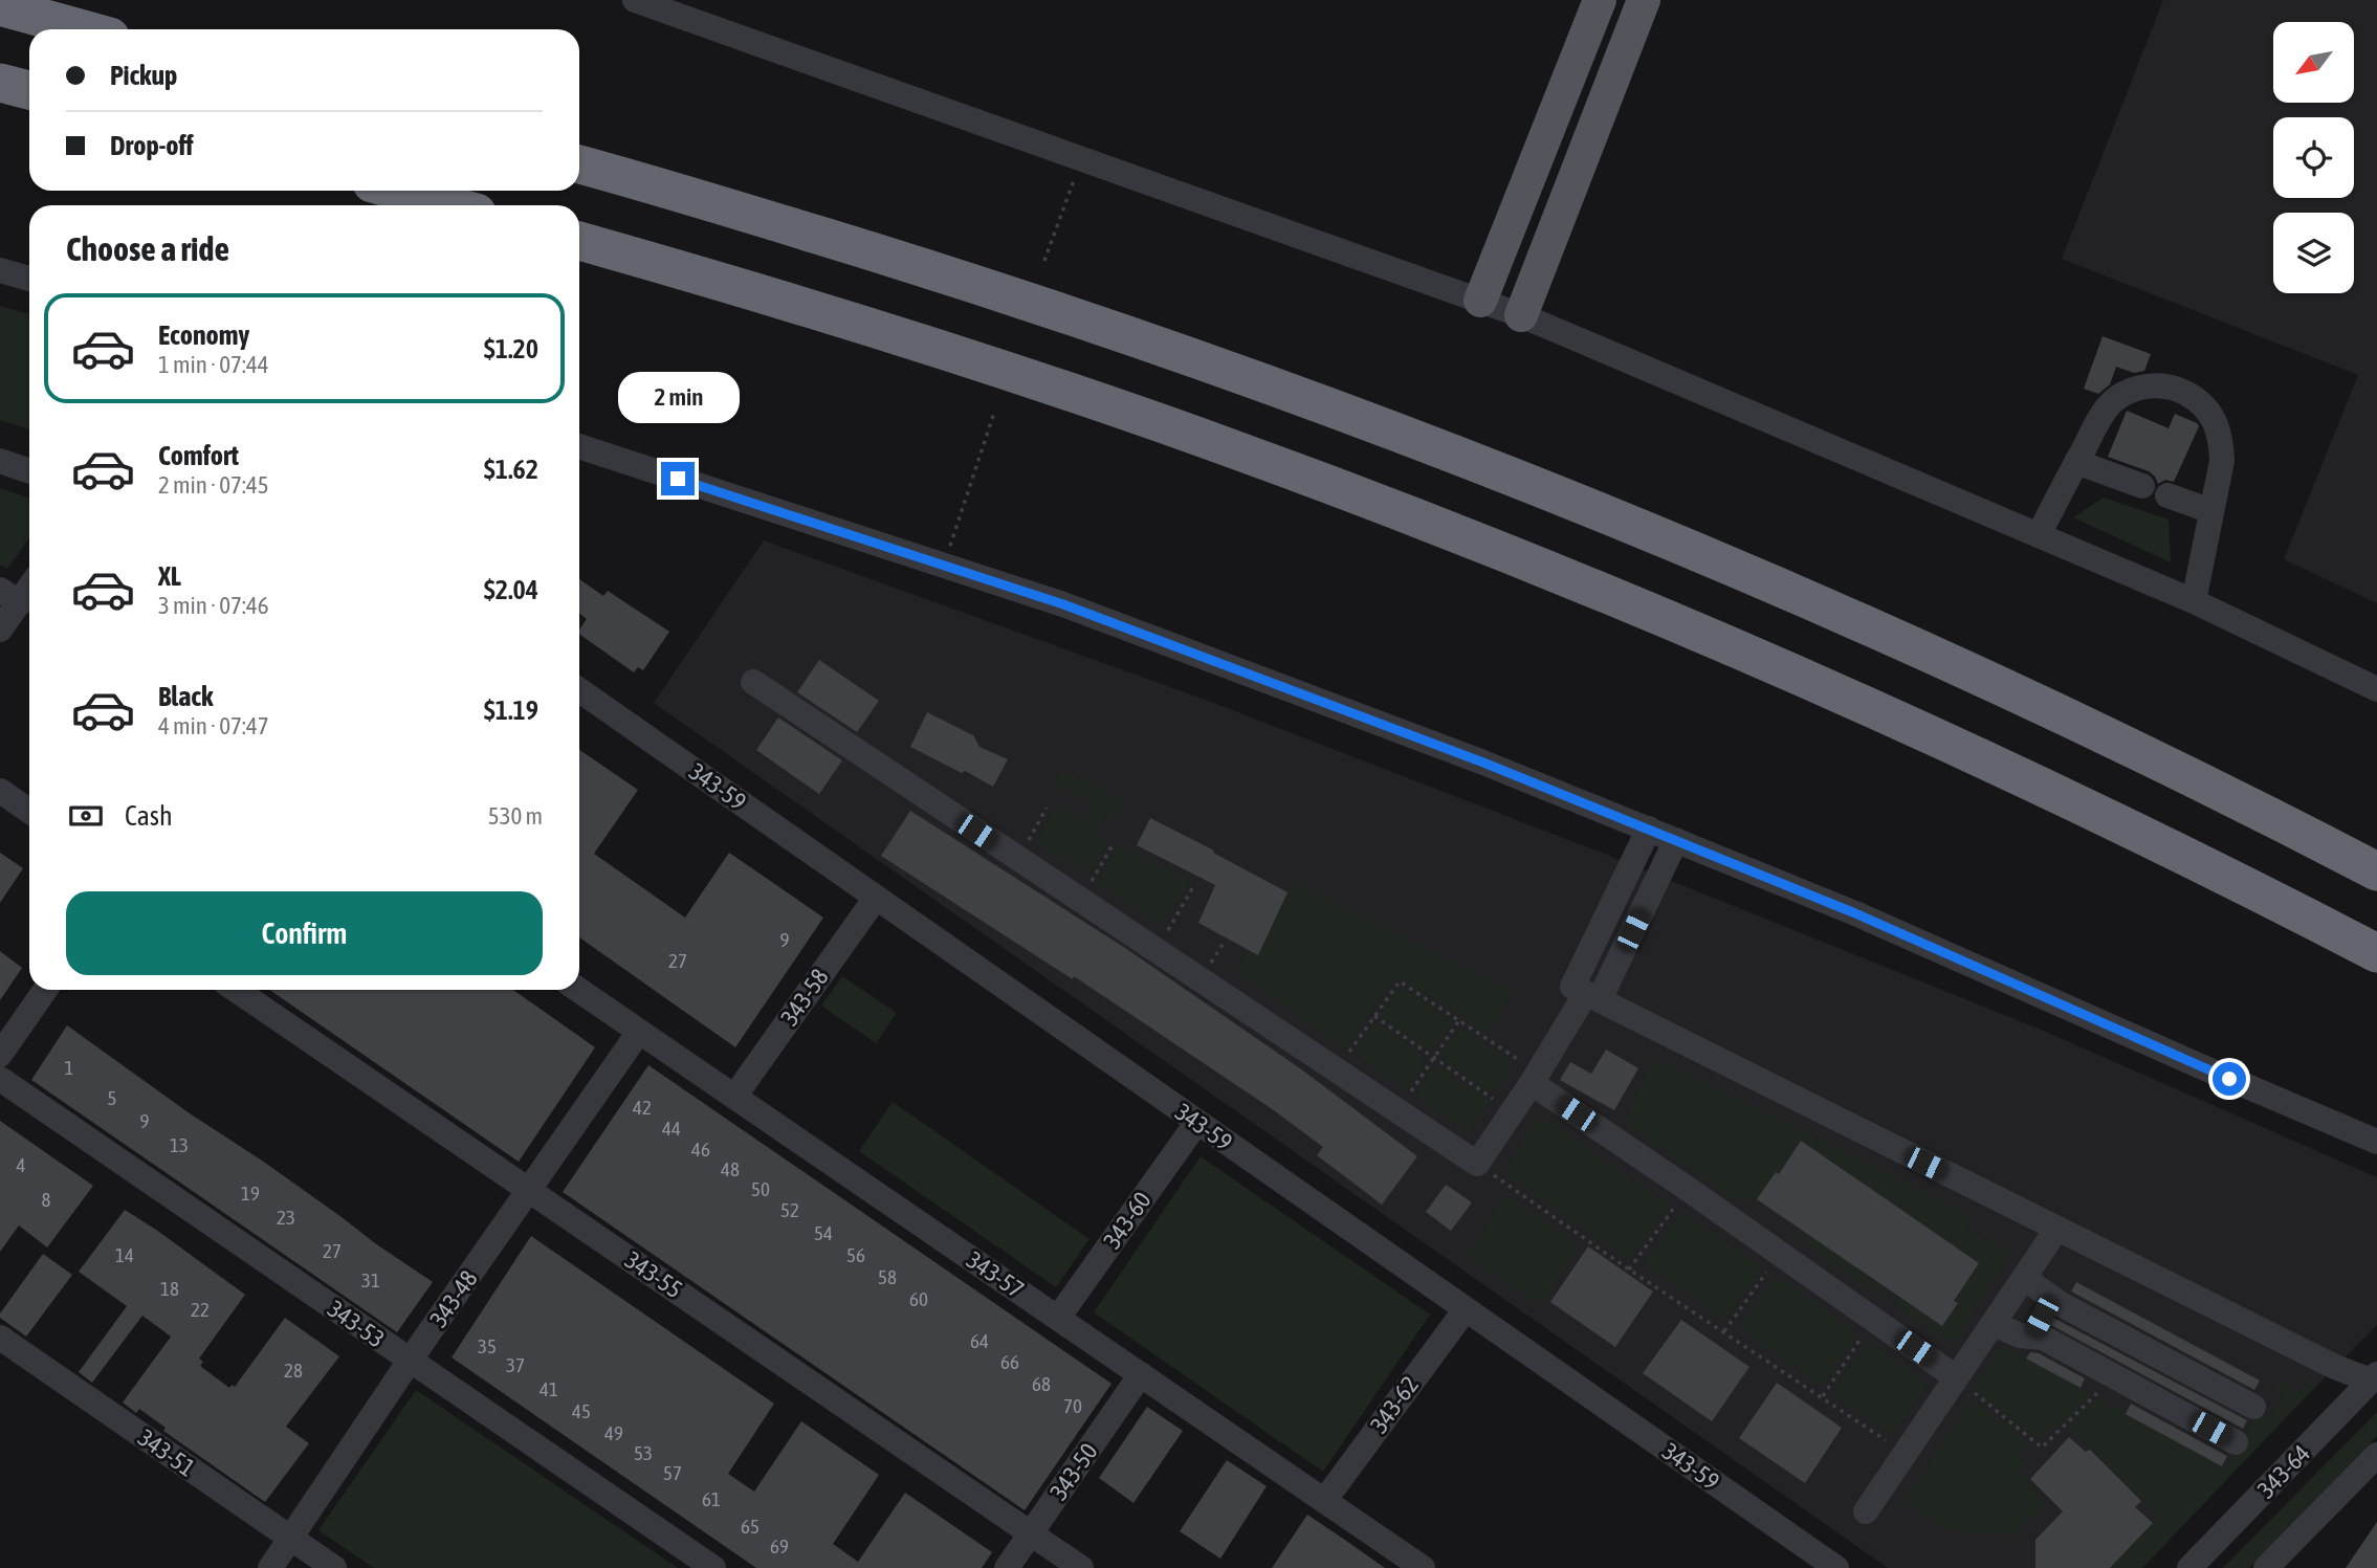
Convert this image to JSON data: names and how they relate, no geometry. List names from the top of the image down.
{
  "streets": {
    "street": [
      "343-59",
      "343-58",
      "343-60",
      "343-55",
      "343-57",
      "343-48",
      "343-53",
      "343-62",
      "343-51",
      "343-50",
      "343-64"
    ]
  },
  "crossings": [
    ["343-59", "343-58"],
    ["343-59", "343-60"],
    ["343-59", "343-62"],
    ["343-58", "343-57"],
    ["343-60", "343-57"],
    ["343-55", "343-48"],
    ["343-55", "343-50"],
    ["343-57", "343-48"],
    ["343-57", "343-62"],
    ["343-57", "343-50"],
    ["343-48", "343-53"],
    ["343-48", "343-51"]
  ],
  "house_numbers": [
    "9",
    "27",
    "1",
    "5",
    "42",
    "9",
    "44",
    "13",
    "46",
    "4",
    "48",
    "50",
    "19",
    "8",
    "52",
    "23",
    "54",
    "27",
    "14",
    "56",
    "58",
    "31",
    "18",
    "60",
    "22",
    "64",
    "35",
    "66",
    "37",
    "28",
    "68",
    "41",
    "70",
    "45",
    "49",
    "53",
    "57",
    "61",
    "65",
    "69"
  ],
  "north": "bottom left",
  "page": {
    "banner": ["Pickup", "Drop-off"],
    "heading": "Choose a ride",
    "list": [
      {
        "name": "Economy",
        "note": "1 min · 07:44",
        "value": "$1.20"
      },
      {
        "name": "Comfort",
        "note": "2 min · 07:45",
        "value": "$1.62"
      },
      {
        "name": "XL",
        "note": "3 min · 07:46",
        "value": "$2.04"
      },
      {
        "name": "Black",
        "note": "4 min · 07:47",
        "value": "$1.19"
      }
    ],
    "bubble": "2 min",
    "pay": ["Cash", "530 m"],
    "buttons": "Confirm"
  }
}
